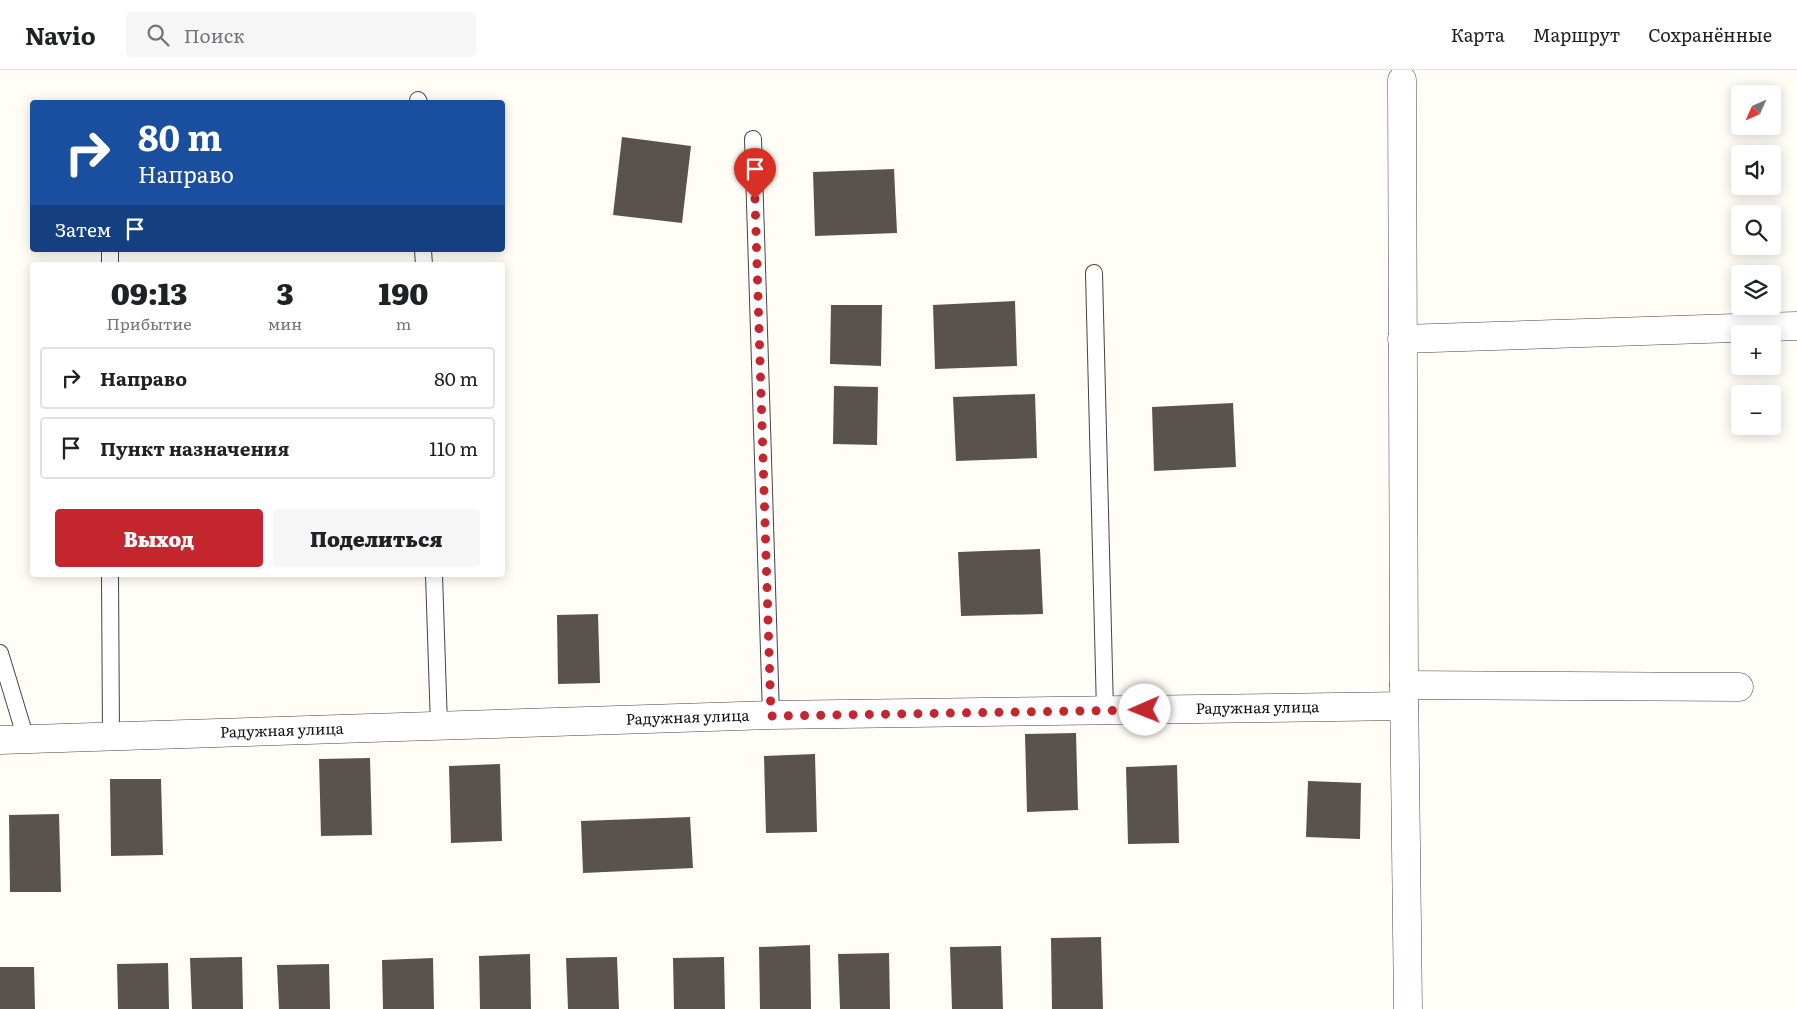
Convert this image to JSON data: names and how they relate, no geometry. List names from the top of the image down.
{
  "streets": {
    "street": ["Радужная улица"]
  },
  "north": "bottom left",
  "page": {
    "header": "Navio",
    "search": "Поиск",
    "nav": ["Карта", "Маршрут", "Сохранённые"],
    "map_buttons": ["+", "−"],
    "turn": ["80 m", "Направо"],
    "then": "Затем",
    "eta": [
      "09:13",
      "Прибытие",
      "3",
      "мин",
      "190",
      "m"
    ],
    "list": [
      {
        "name": "Направо",
        "value": "80 m"
      },
      {
        "name": "Пункт назначения",
        "value": "110 m"
      }
    ],
    "buttons": ["Выход", "Поделиться"]
  }
}
